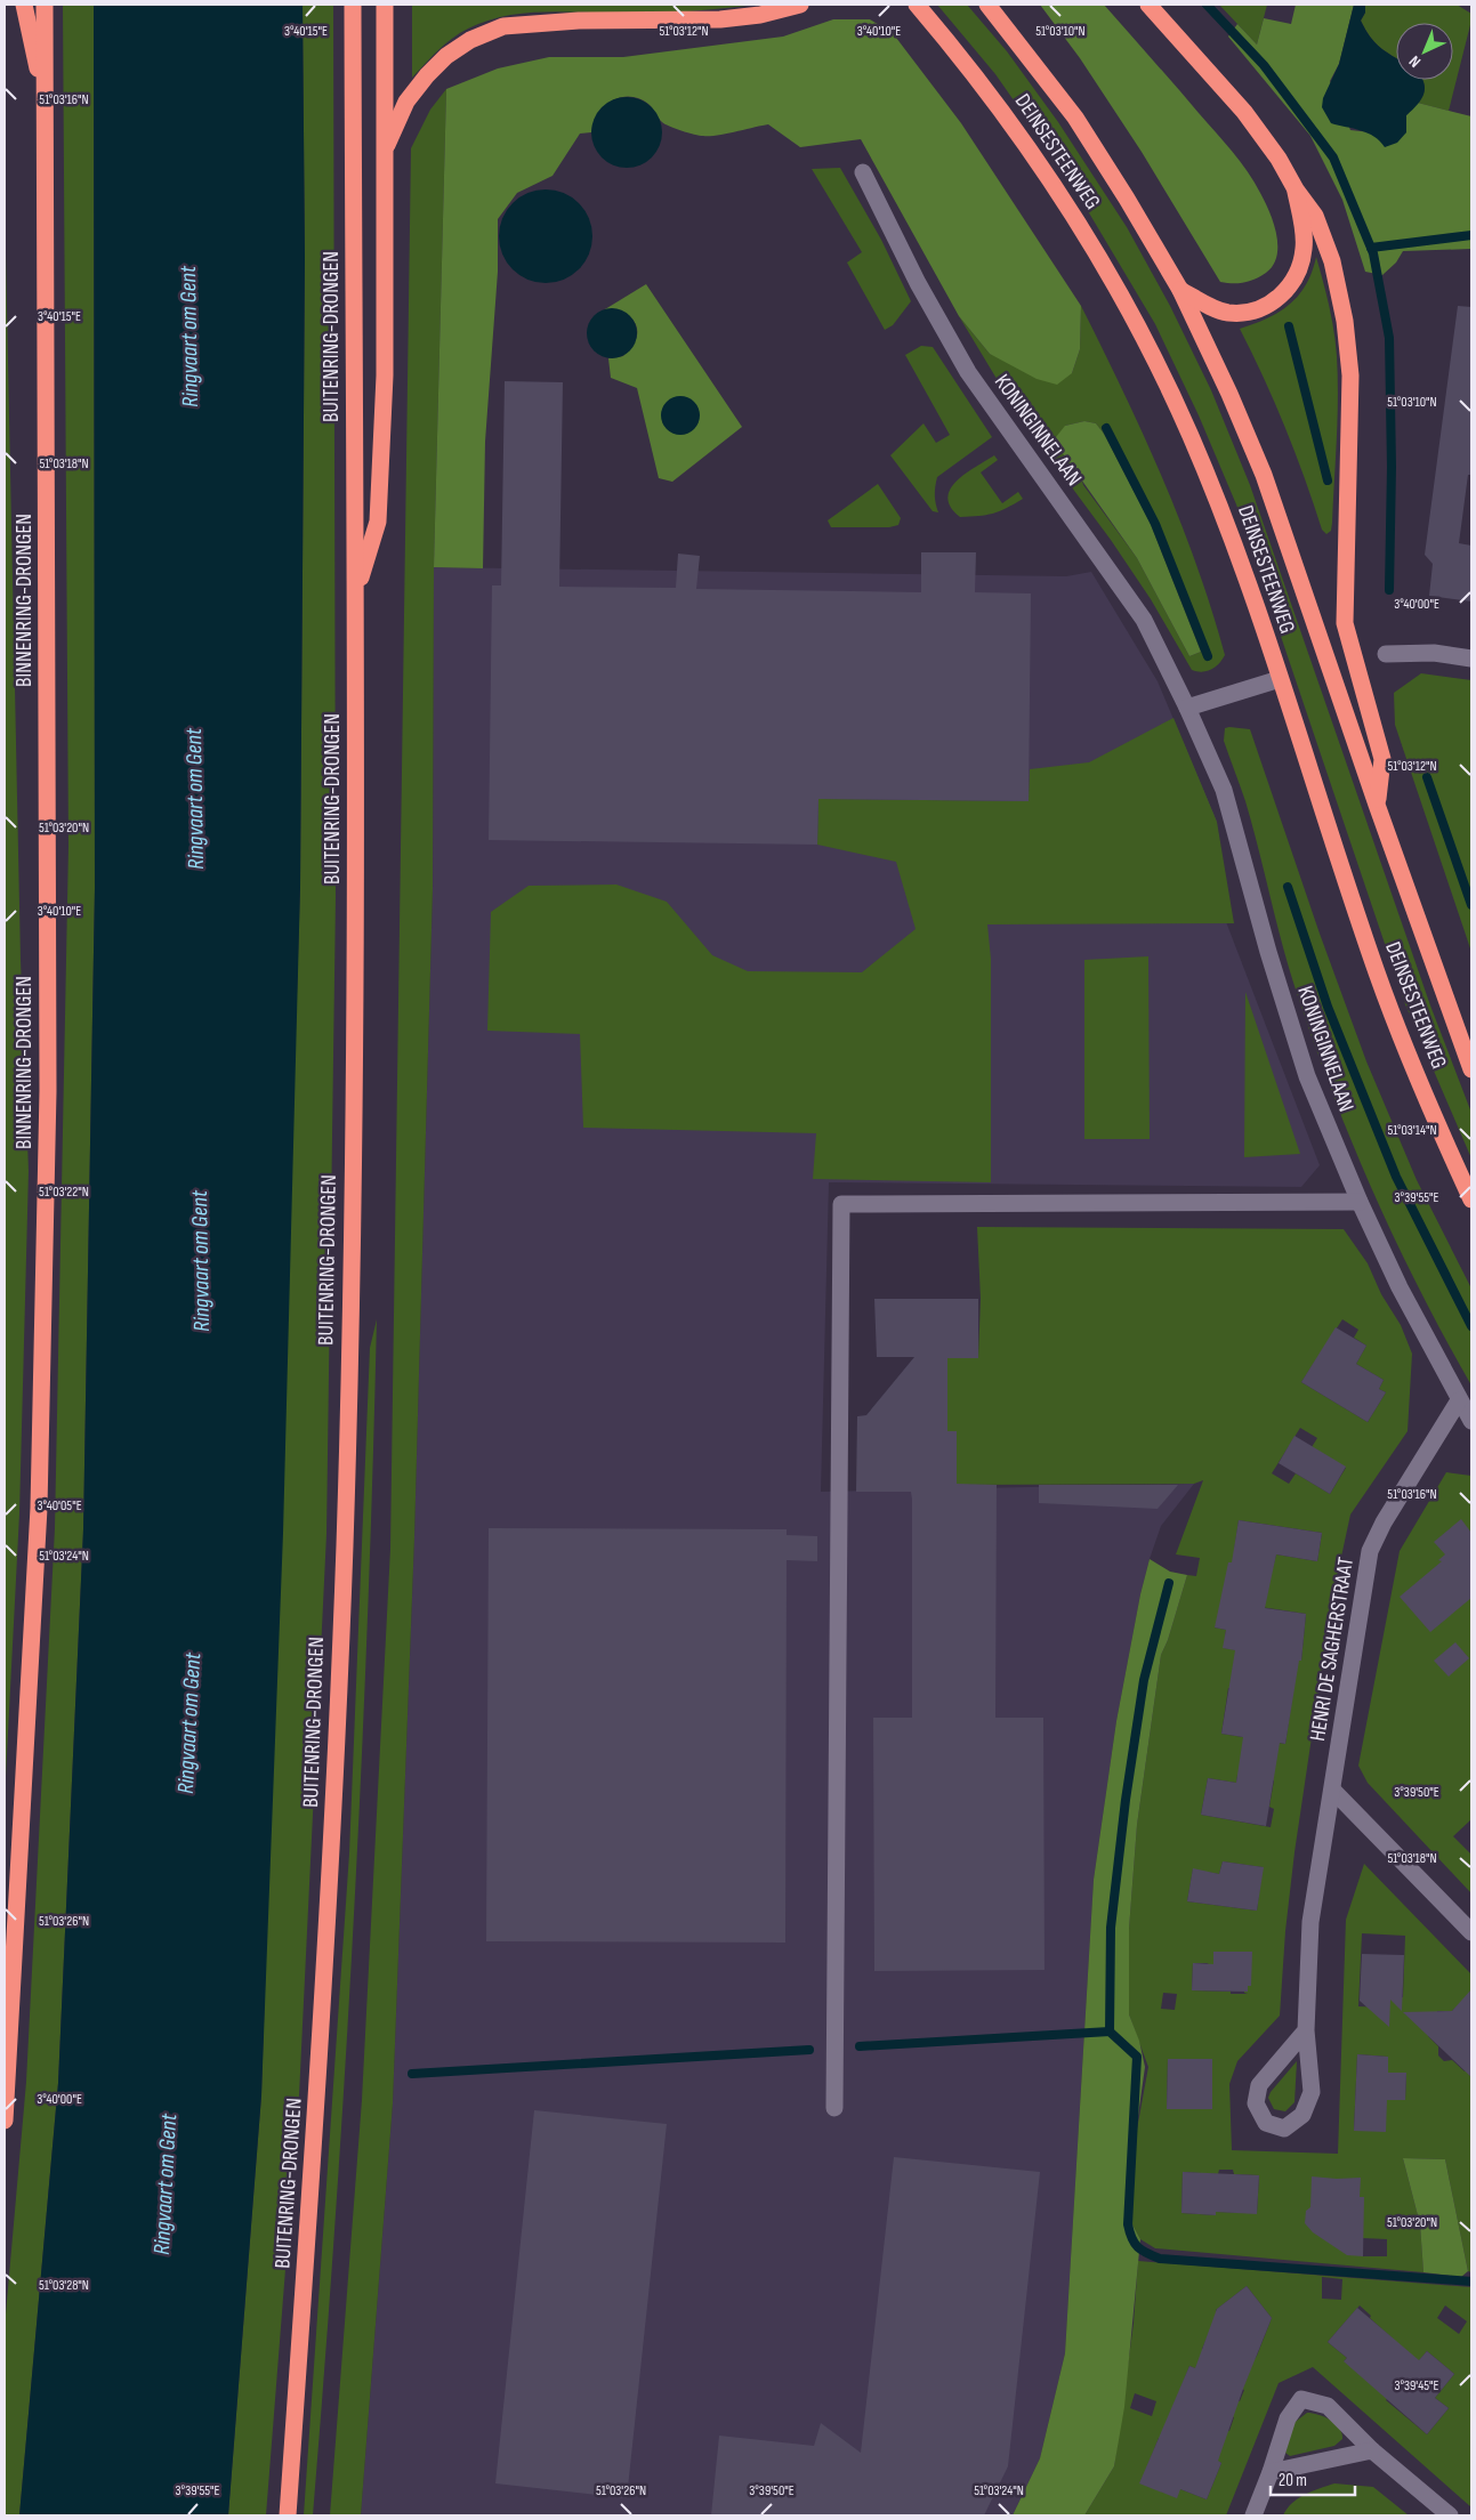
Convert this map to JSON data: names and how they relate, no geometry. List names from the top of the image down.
{
  "streets": {
    "highway": ["DEINSESTEENWEG", "BUITENRING-DRONGEN", "BINNENRING-DRONGEN"],
    "street": ["KONINGINNELAAN", "HENRI DE SAGHERSTRAAT"]
  },
  "crossings": [
    ["KONINGINNELAAN", "HENRI DE SAGHERSTRAAT"]
  ],
  "water": ["Ringvaart om Gent"],
  "scale_bar": "20 m",
  "north": "bottom left",
  "coordinates": [
    "51°03'12\"N",
    "51°03'10\"N",
    "3°40'15\"E",
    "3°40'10\"E",
    "51°03'16\"N",
    "51°03'18\"N",
    "3°40'00\"E",
    "51°03'20\"N",
    "51°03'14\"N",
    "51°03'22\"N",
    "3°39'55\"E",
    "3°40'05\"E",
    "51°03'24\"N",
    "3°39'50\"E",
    "51°03'26\"N",
    "51°03'28\"N",
    "3°39'45\"E"
  ]
}
